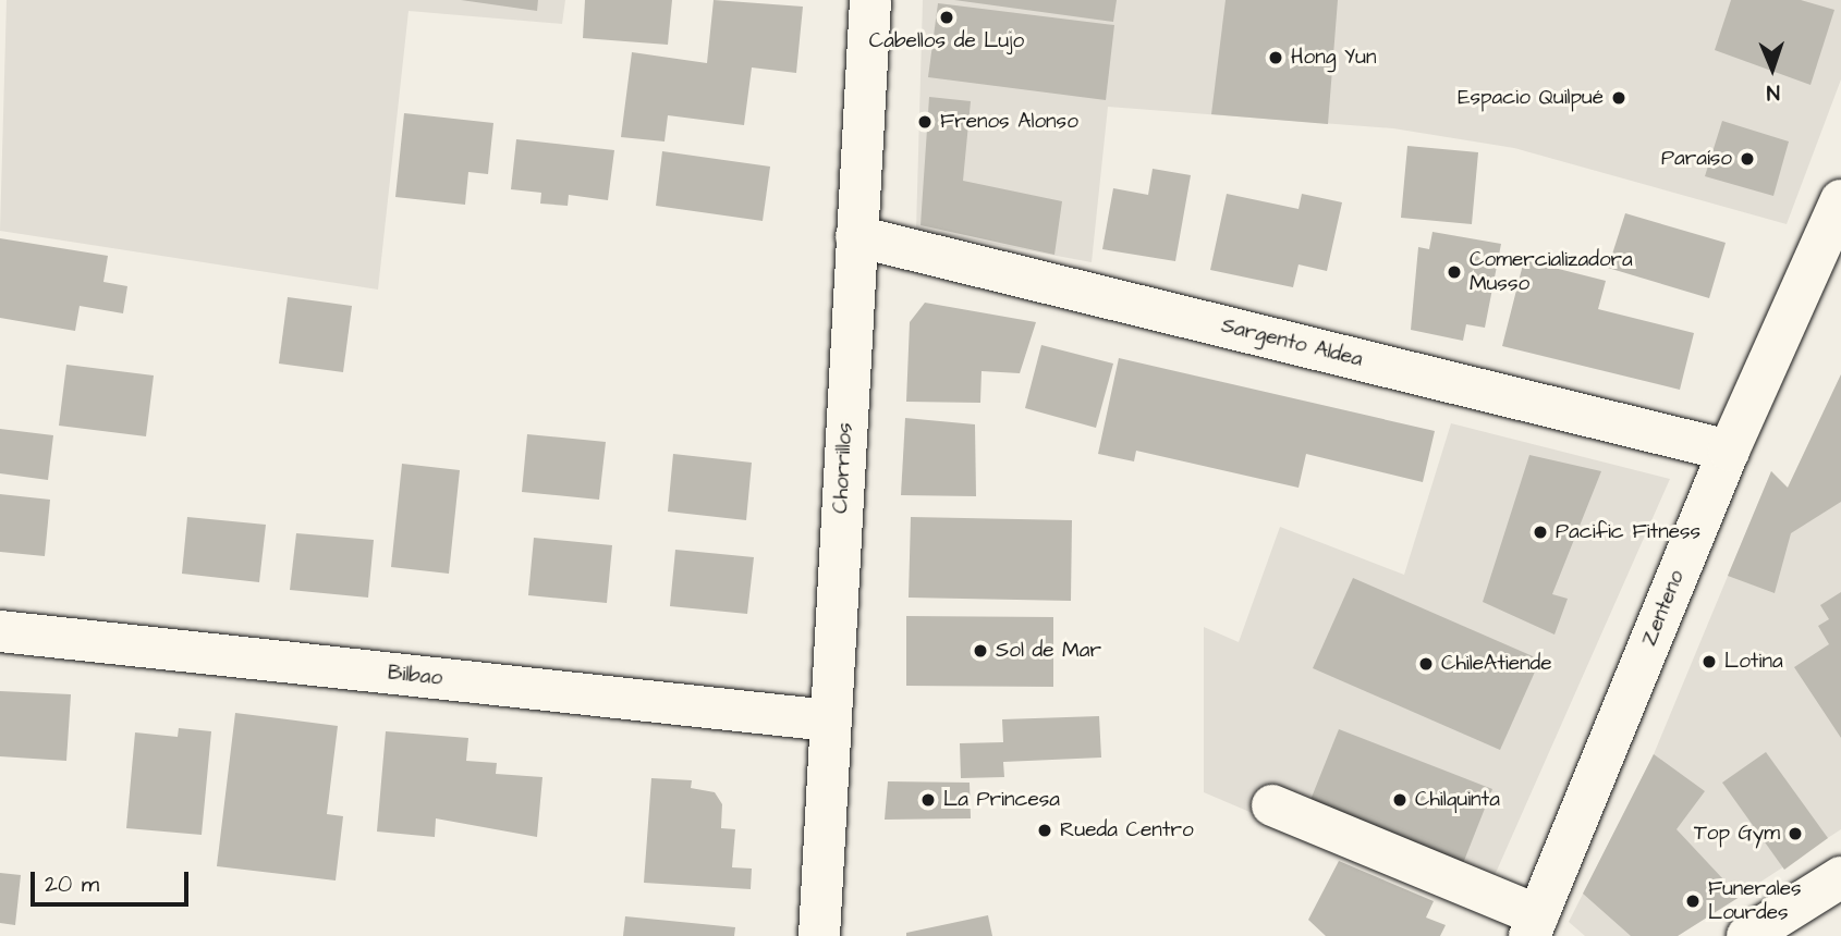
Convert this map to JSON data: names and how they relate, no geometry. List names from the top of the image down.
{
  "streets": {
    "street": [
      "Sargento Aldea",
      "Chorrillos",
      "Zenteno",
      "Bilbao"
    ]
  },
  "crossings": [
    ["Sargento Aldea", "Chorrillos"],
    ["Sargento Aldea", "Zenteno"],
    ["Chorrillos", "Bilbao"]
  ],
  "places": [
    "Cabellos de Lujo",
    "Hong Yun",
    "Espacio Quilpué",
    "Frenos Alonso",
    "Paraíso",
    "Comercializadora Musso",
    "Pacific Fitness",
    "Sol de Mar",
    "Lotina",
    "ChileAtiende",
    "La Princesa",
    "Chilquinta",
    "Rueda Centro",
    "Top Gym",
    "Funerales Lourdes"
  ],
  "scale_bar": "20 m",
  "north": "bottom"
}
